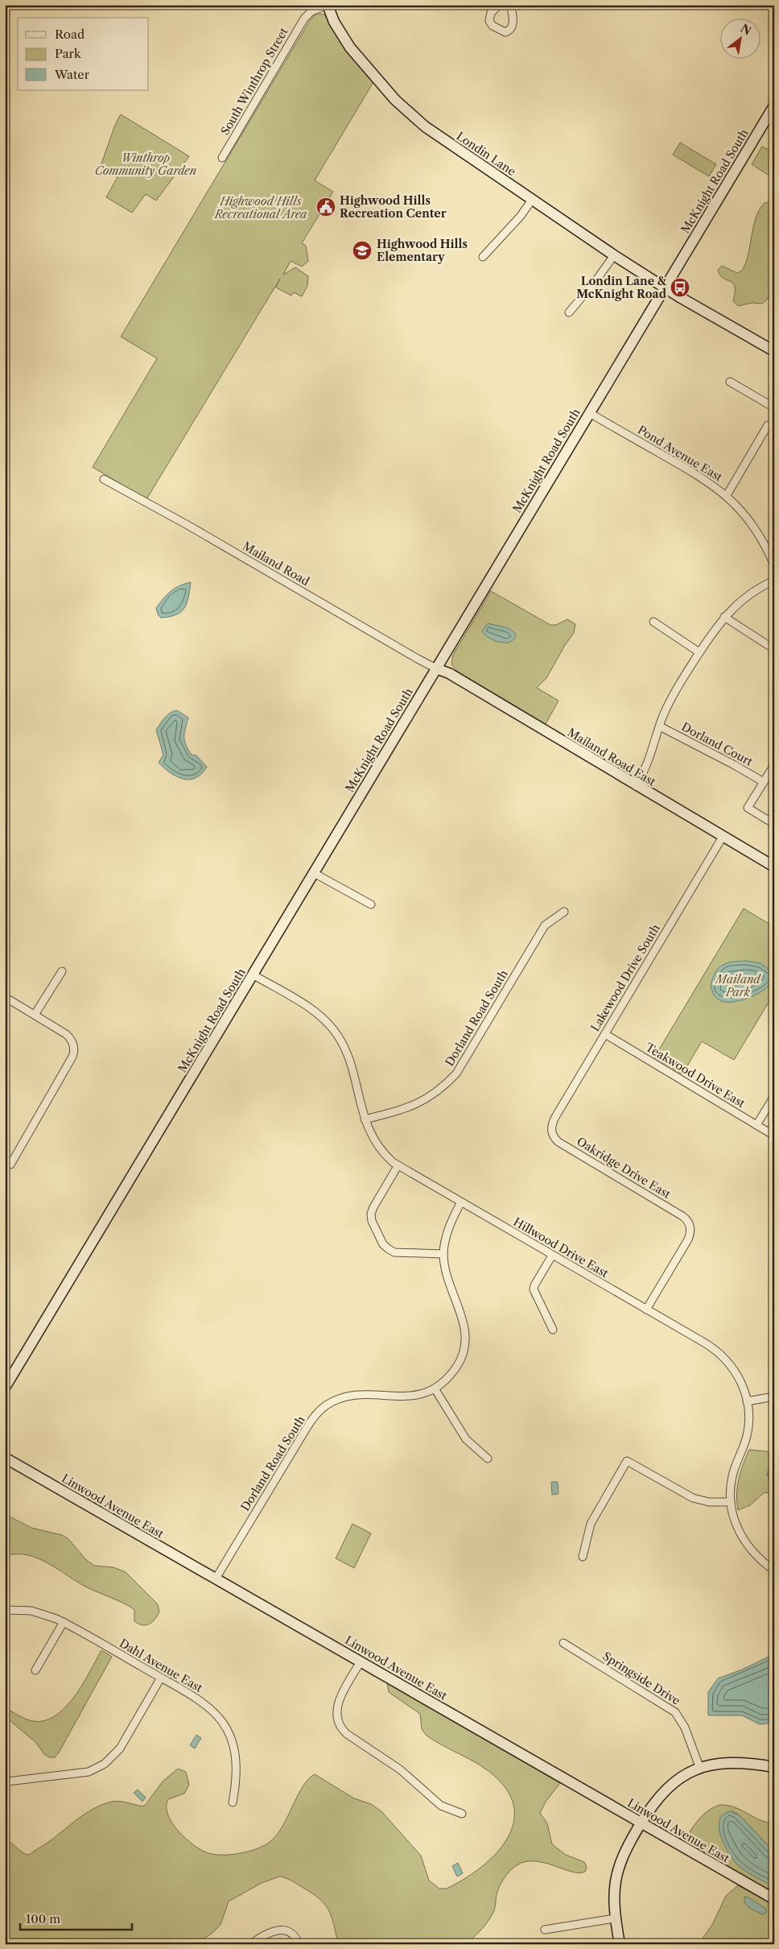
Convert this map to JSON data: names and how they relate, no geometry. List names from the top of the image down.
{
  "streets": {
    "street": [
      "South Winthrop Street",
      "Londin Lane",
      "McKnight Road South",
      "Pond Avenue East",
      "Mailand Road",
      "Dorland Court",
      "Mailand Road East",
      "Lakewood Drive South",
      "Dorland Road South",
      "Teakwood Drive East",
      "Oakridge Drive East",
      "Hillwood Drive East",
      "Linwood Avenue East",
      "Dahl Avenue East",
      "Springside Drive"
    ]
  },
  "crossings": [
    ["South Winthrop Street", "Londin Lane"],
    ["Londin Lane", "McKnight Road South"],
    ["McKnight Road South", "Pond Avenue East"],
    ["McKnight Road South", "Mailand Road"],
    ["McKnight Road South", "Mailand Road East"],
    ["McKnight Road South", "Hillwood Drive East"],
    ["Mailand Road", "Mailand Road East"],
    ["Mailand Road East", "Lakewood Drive South"],
    ["Lakewood Drive South", "Teakwood Drive East"],
    ["Lakewood Drive South", "Oakridge Drive East"],
    ["Dorland Road South", "Hillwood Drive East"],
    ["Dorland Road South", "Linwood Avenue East"],
    ["Oakridge Drive East", "Hillwood Drive East"]
  ],
  "parks": ["Winthrop Community Garden", "Highwood Hills Recreational Area", "Mailand Park"],
  "places": {
    "public building": ["Highwood Hills Recreation Center"],
    "school or university": ["Highwood Hills Elementary"],
    "bus stop": ["Londin Lane & McKnight Road"]
  },
  "legend": ["Road", "Park", "Water"],
  "scale_bar": "100 m",
  "north": "top right"
}
